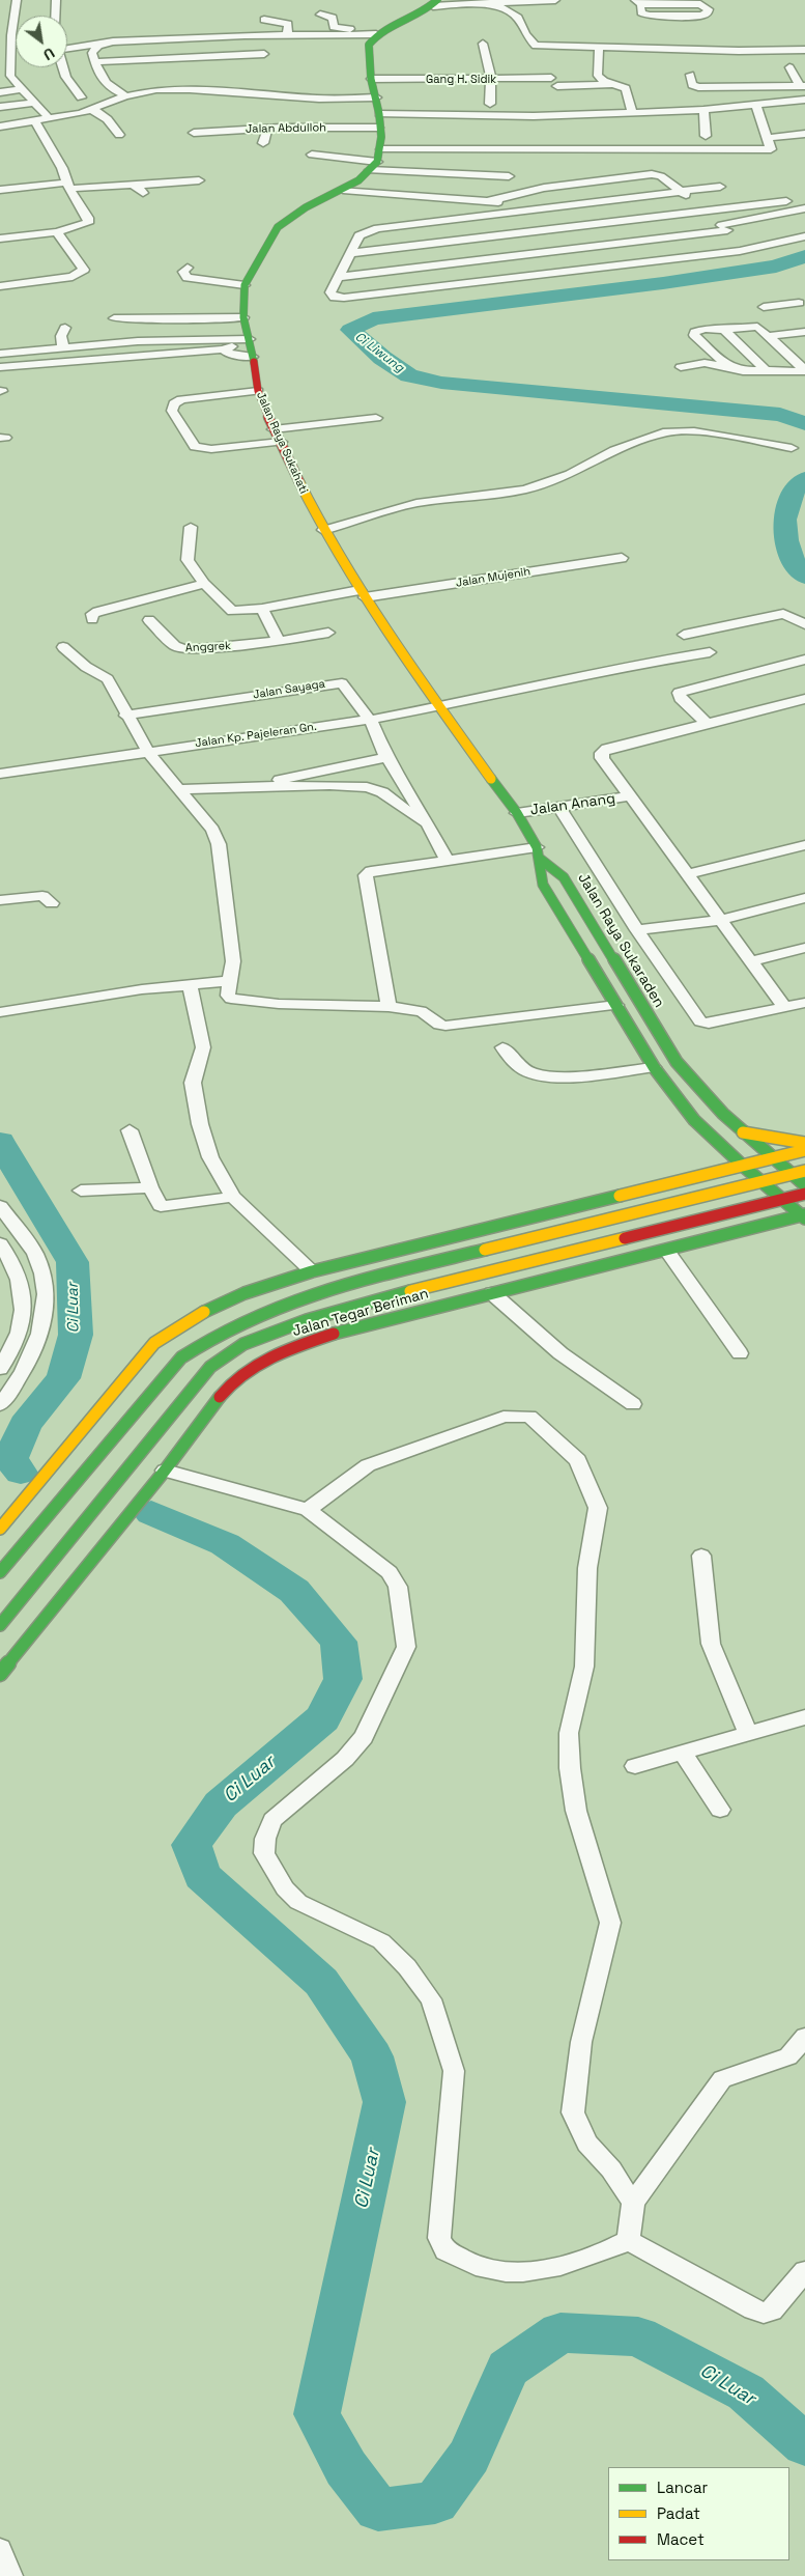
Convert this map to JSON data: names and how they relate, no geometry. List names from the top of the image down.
{
  "streets": {
    "main road": ["Jalan Raya Sukahati", "Jalan Raya Sukaraden", "Jalan Tegar Beriman"],
    "street": [
      "Gang H. Sidik",
      "Jalan Abdulloh",
      "Jalan Mujenih",
      "Anggrek",
      "Jalan Sayaga",
      "Jalan Kp. Pajeleran Gn.",
      "Jalan Anang"
    ]
  },
  "crossings": [
    ["Jalan Raya Sukahati", "Jalan Mujenih"],
    ["Jalan Raya Sukahati", "Jalan Kp. Pajeleran Gn."],
    ["Jalan Raya Sukahati", "Jalan Anang"],
    ["Jalan Raya Sukahati", "Jalan Raya Sukaraden"],
    ["Jalan Sayaga", "Jalan Kp. Pajeleran Gn."],
    ["Jalan Raya Sukaraden", "Jalan Tegar Beriman"]
  ],
  "water": ["Ci Liwung", "Ci Luar"],
  "legend": ["Lancar", "Padat", "Macet"],
  "north": "bottom right"
}
